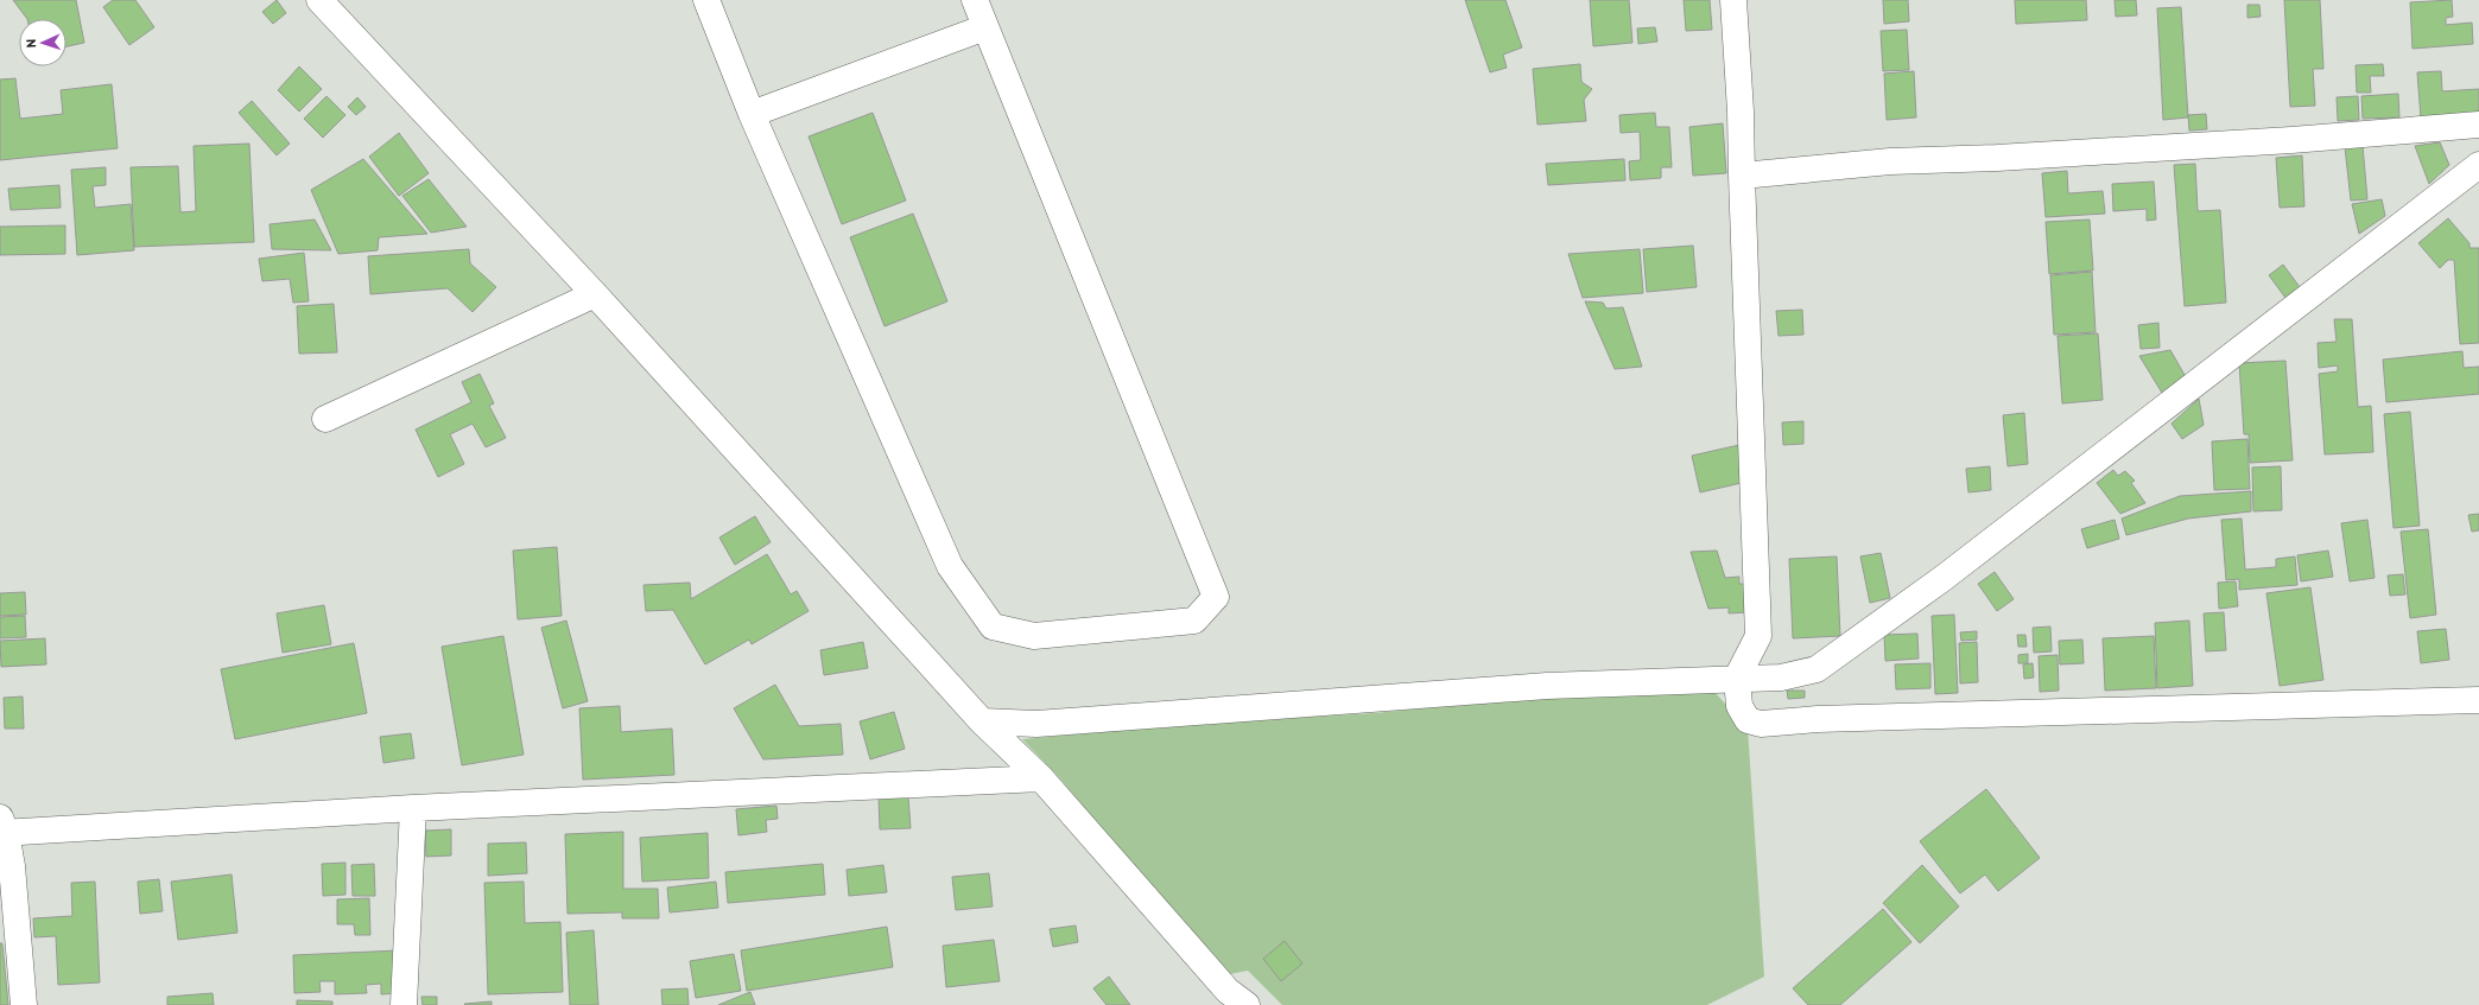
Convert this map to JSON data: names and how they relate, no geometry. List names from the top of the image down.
{
  "north": "left"
}
